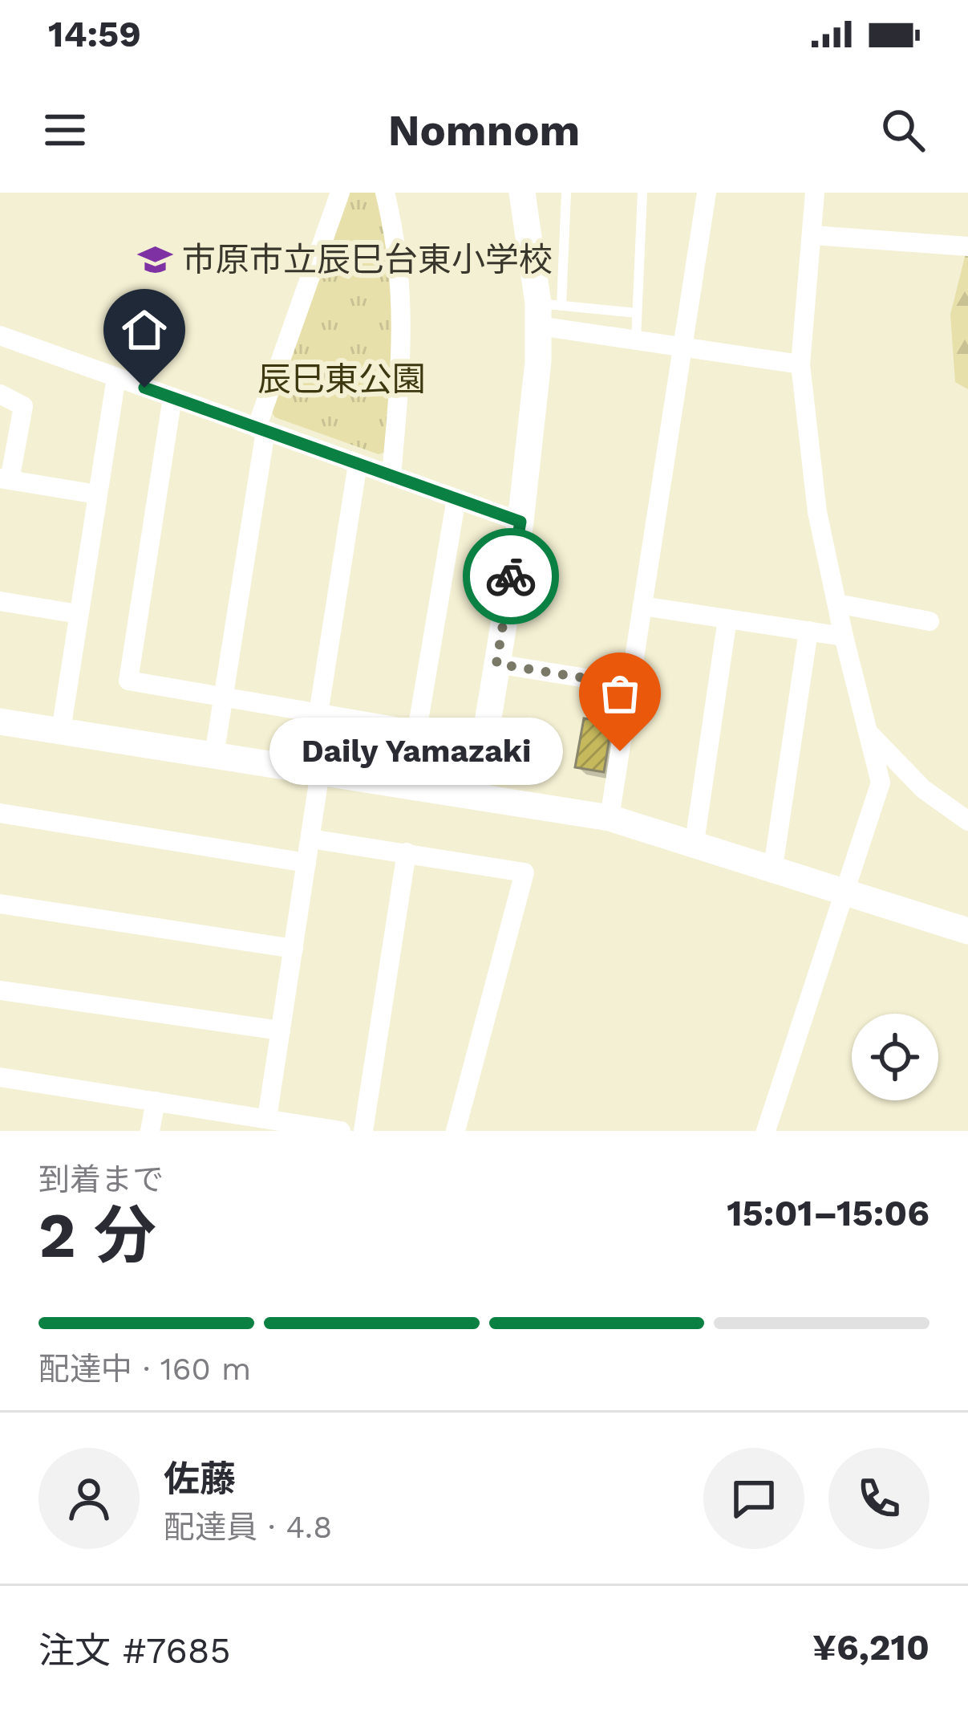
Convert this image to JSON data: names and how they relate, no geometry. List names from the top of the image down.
{
  "parks": ["辰巳東公園"],
  "places": {
    "school or university": ["市原市立辰巳台東小学校"],
    "other": ["Daily Yamazaki"]
  },
  "page": {
    "status": "14:59",
    "header": "Nomnom",
    "bubble": "Daily Yamazaki",
    "heading": ["2 分", "到着まで", "15:01–15:06"],
    "panel": [
      "佐藤",
      "配達員 · 4.8",
      "注文 #7685",
      "¥6,210"
    ],
    "bar": "配達中 · 160 m"
  }
}
